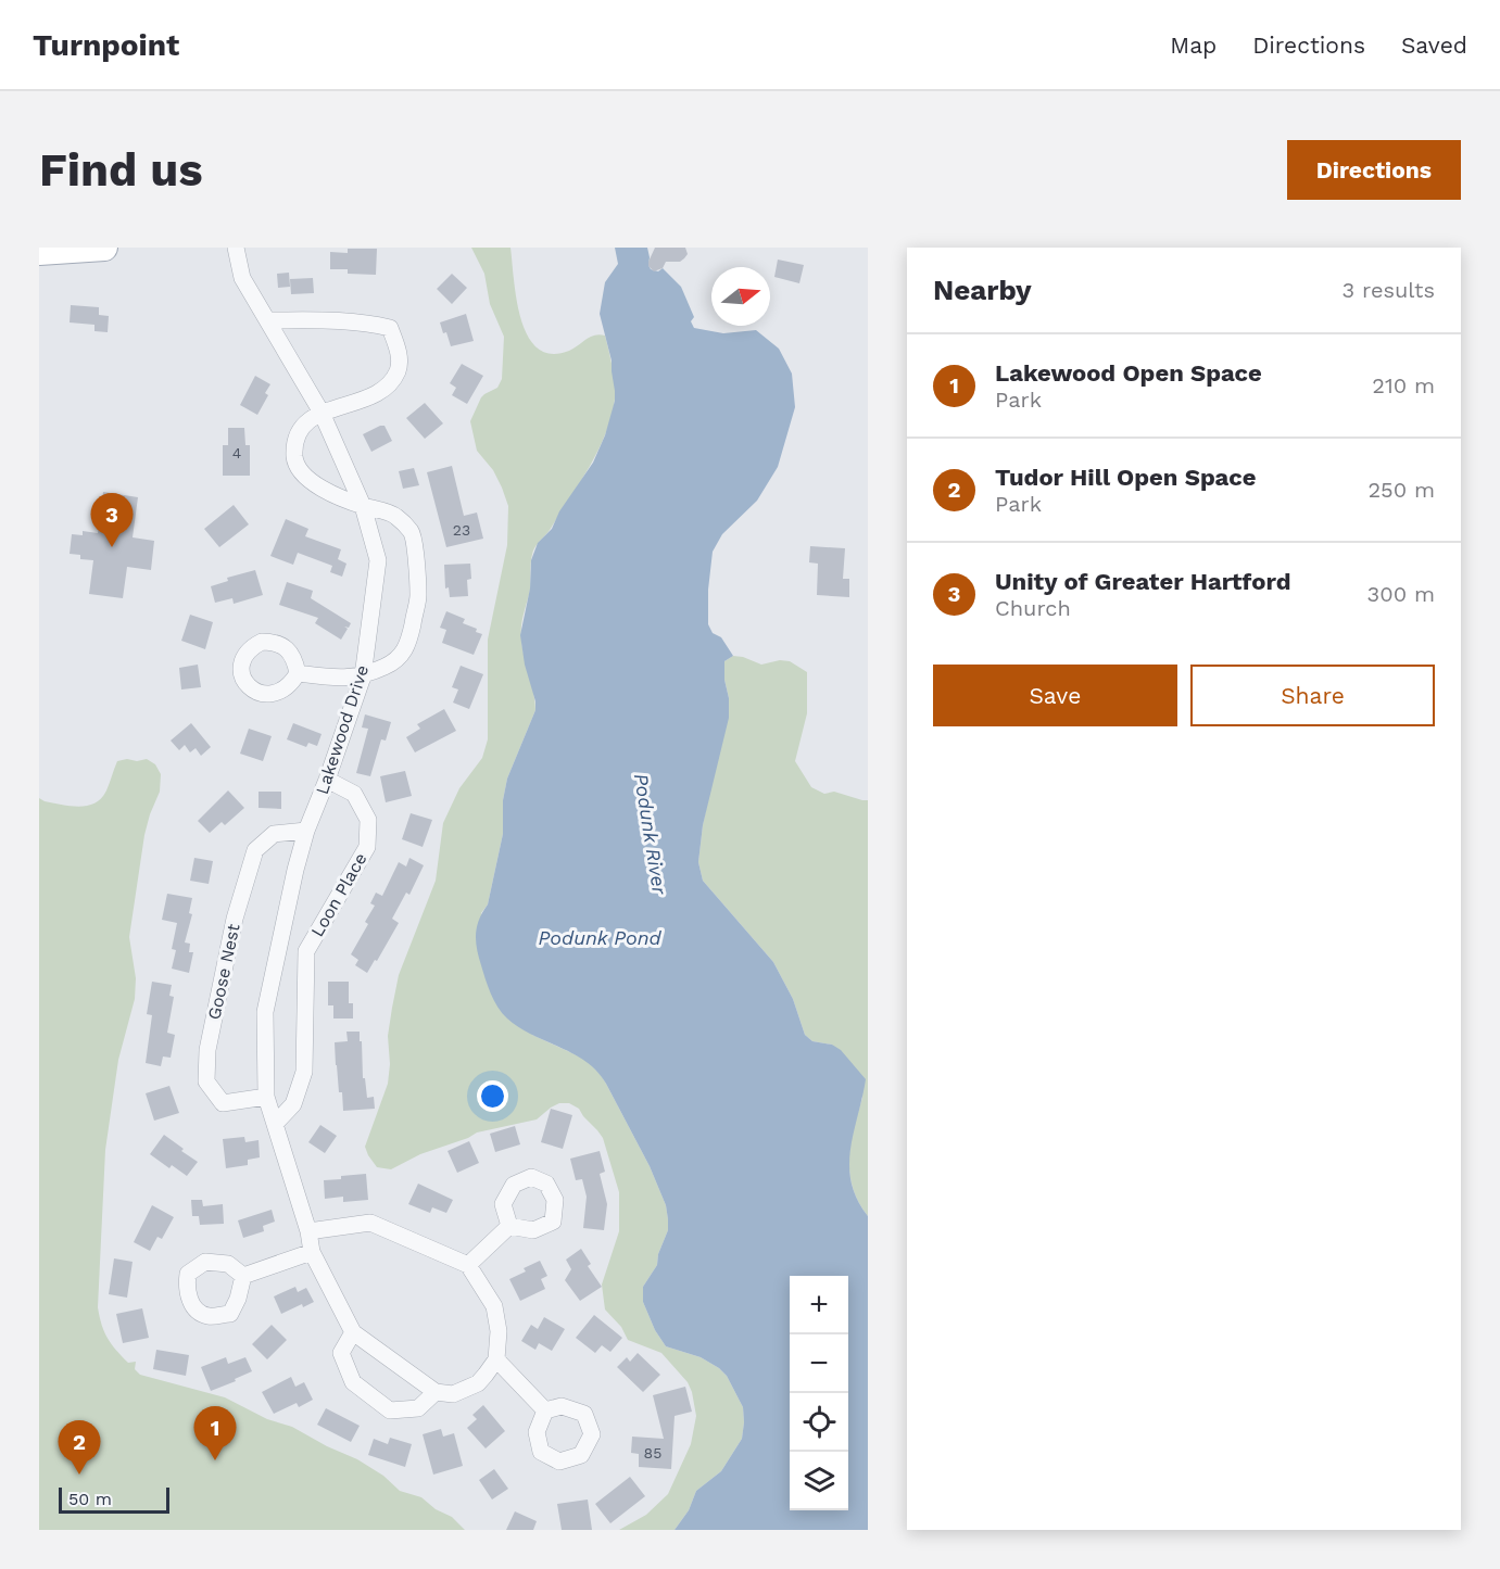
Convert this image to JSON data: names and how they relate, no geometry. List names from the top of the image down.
{
  "streets": {
    "street": ["Lakewood Drive", "Loon Place", "Goose Nest"]
  },
  "crossings": [
    ["Lakewood Drive", "Loon Place"],
    ["Lakewood Drive", "Goose Nest"]
  ],
  "water": ["Podunk River", "Podunk Pond"],
  "house_numbers": ["4", "23", "85"],
  "scale_bar": "50 m",
  "north": "right",
  "page": {
    "header": "Turnpoint",
    "nav": ["Map", "Directions", "Saved"],
    "buttons": [
      "Directions",
      ["Save", "Share"]
    ],
    "title": "Find us",
    "heading": ["Nearby", "3 results"],
    "list": [
      {
        "mark": "1",
        "name": "Lakewood Open Space",
        "note": "Park",
        "value": "210 m"
      },
      {
        "mark": "2",
        "name": "Tudor Hill Open Space",
        "note": "Park",
        "value": "250 m"
      },
      {
        "mark": "3",
        "name": "Unity of Greater Hartford",
        "note": "Church",
        "value": "300 m"
      }
    ],
    "pins": ["3", "1", "2"],
    "map_buttons": ["+", "−"],
    "scale": "50 m"
  }
}
